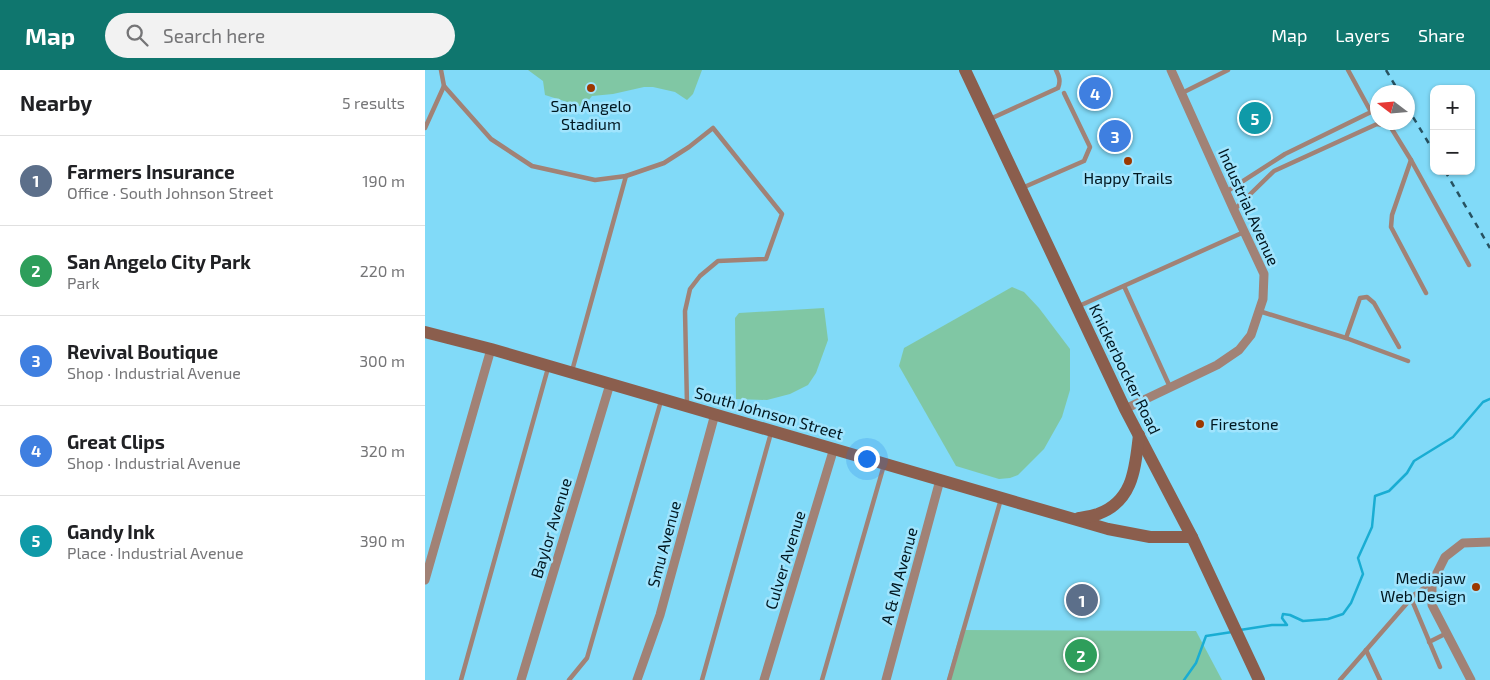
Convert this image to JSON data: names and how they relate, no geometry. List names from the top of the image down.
{
  "streets": {
    "main road": ["Knickerbocker Road", "South Johnson Street"],
    "street": [
      "Industrial Avenue",
      "Baylor Avenue",
      "Smu Avenue",
      "Culver Avenue",
      "A & M Avenue"
    ]
  },
  "crossings": [
    ["Industrial Avenue", "Knickerbocker Road"],
    ["Knickerbocker Road", "South Johnson Street"],
    ["South Johnson Street", "Baylor Avenue"],
    ["South Johnson Street", "Smu Avenue"],
    ["South Johnson Street", "Culver Avenue"],
    ["South Johnson Street", "A & M Avenue"]
  ],
  "places": [
    "San Angelo Stadium",
    "Happy Trails",
    "Firestone",
    "Mediajaw Web Design"
  ],
  "north": "left",
  "page": {
    "header": "Map",
    "search": "Search here",
    "nav": ["Map", "Layers", "Share"],
    "heading": ["Nearby", "5 results"],
    "pins": [
      "4",
      "5",
      "3",
      "1",
      "2"
    ],
    "map_buttons": ["+", "−"],
    "list": [
      {
        "mark": "1",
        "name": "Farmers Insurance",
        "note": "Office · South Johnson Street",
        "value": "190 m"
      },
      {
        "mark": "2",
        "name": "San Angelo City Park",
        "note": "Park",
        "value": "220 m"
      },
      {
        "mark": "3",
        "name": "Revival Boutique",
        "note": "Shop · Industrial Avenue",
        "value": "300 m"
      },
      {
        "mark": "4",
        "name": "Great Clips",
        "note": "Shop · Industrial Avenue",
        "value": "320 m"
      },
      {
        "mark": "5",
        "name": "Gandy Ink",
        "note": "Place · Industrial Avenue",
        "value": "390 m"
      }
    ]
  }
}
